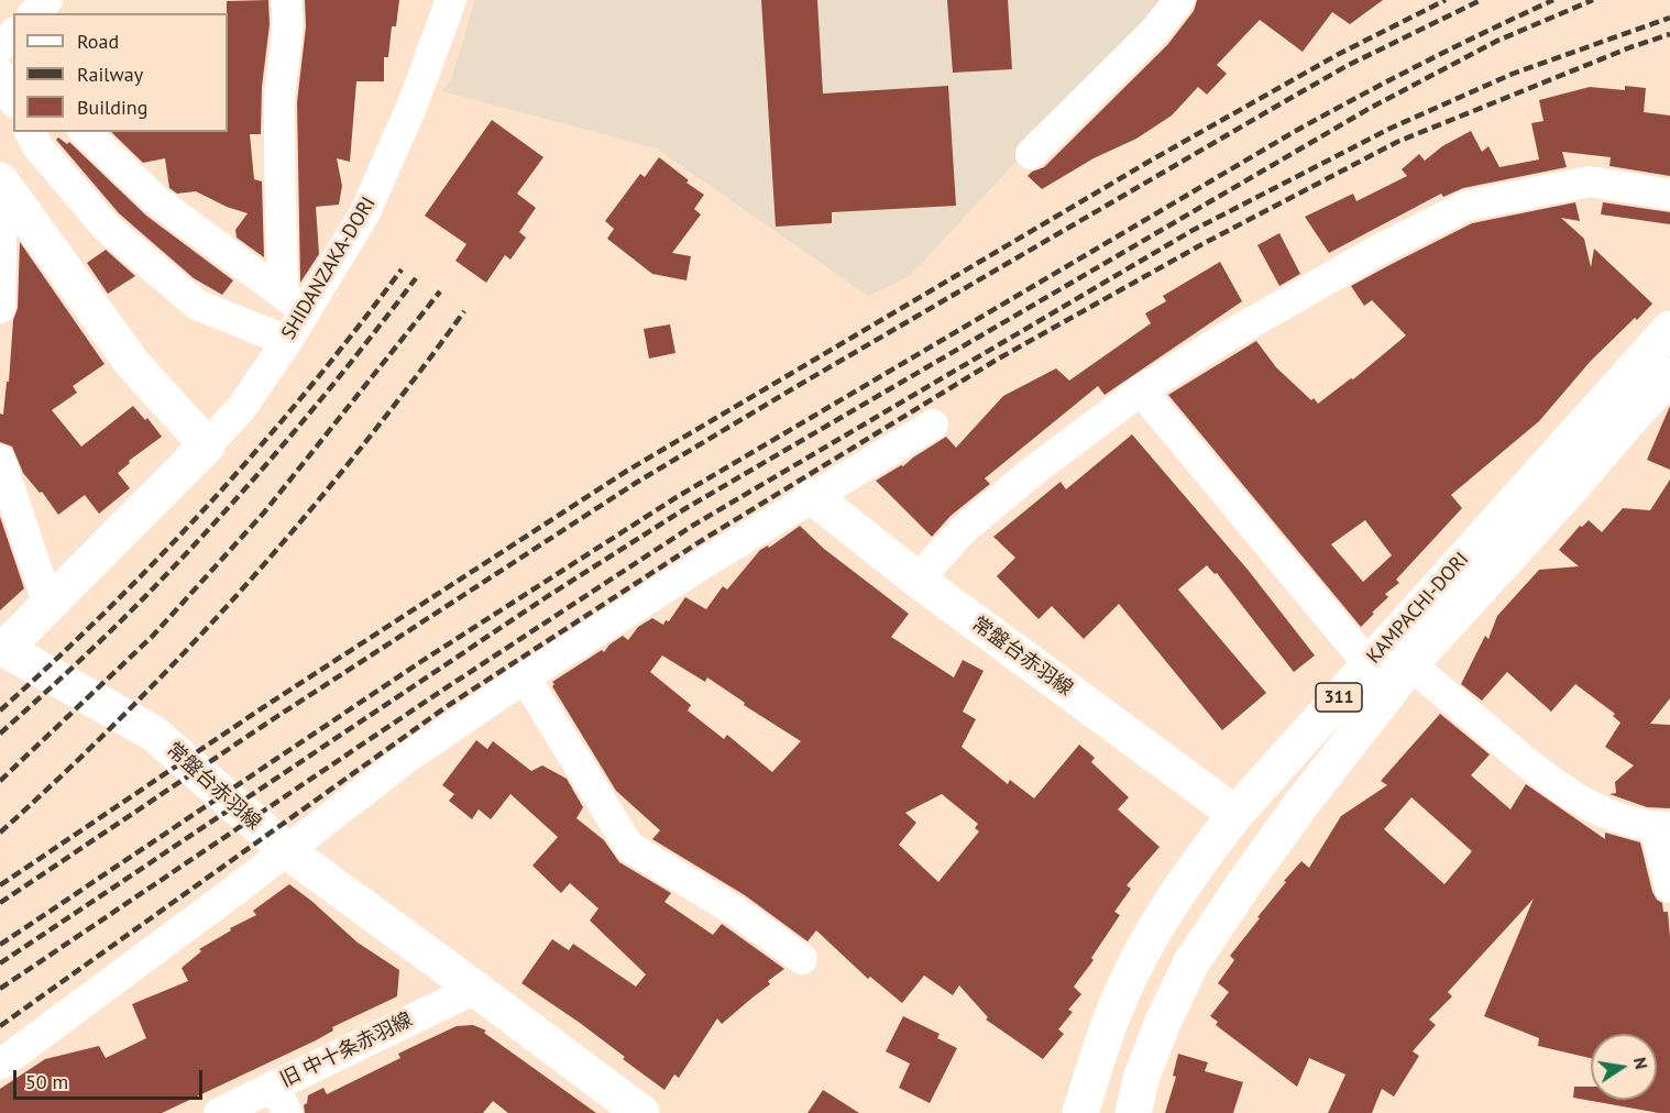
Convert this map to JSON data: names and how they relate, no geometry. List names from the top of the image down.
{
  "streets": {
    "main road": ["KAMPACHI-DORI", "常盤台赤羽線", "311"],
    "street": ["SHIDANZAKA-DORI", "旧 中十条赤羽線"]
  },
  "crossings": [
    ["SHIDANZAKA-DORI", "常盤台赤羽線"],
    ["KAMPACHI-DORI", "常盤台赤羽線"],
    ["常盤台赤羽線", "旧 中十条赤羽線"]
  ],
  "legend": ["Road", "Railway", "Building"],
  "scale_bar": "50 m",
  "north": "right"
}
